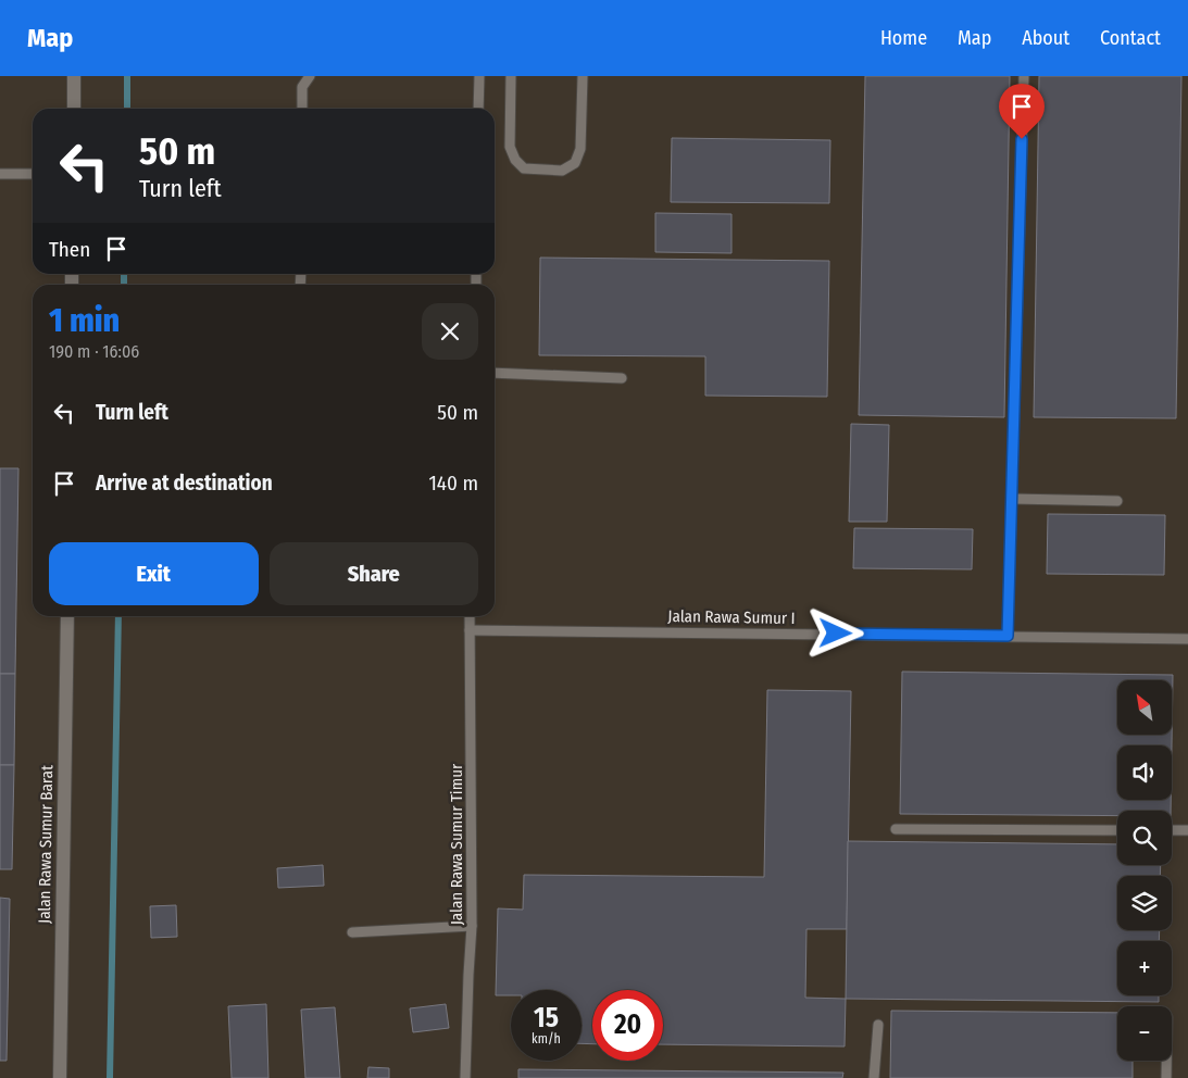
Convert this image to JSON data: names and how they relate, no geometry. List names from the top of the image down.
{
  "streets": {
    "street": ["Jalan Rawa Sumur Barat"],
    "lane": ["Jalan Rawa Sumur I", "Jalan Rawa Sumur Timur"]
  },
  "crossings": [
    ["Jalan Rawa Sumur I", "Jalan Rawa Sumur Timur"]
  ],
  "north": "top left",
  "page": {
    "header": "Map",
    "nav": [
      "Home",
      "Map",
      "About",
      "Contact"
    ],
    "turn": ["50 m", "Turn left"],
    "then": "Then",
    "heading": ["1 min", "190 m · 16:06"],
    "list": [
      {
        "name": "Turn left",
        "value": "50 m"
      },
      {
        "name": "Arrive at destination",
        "value": "140 m"
      }
    ],
    "buttons": ["Exit", "Share"],
    "map_buttons": ["+", "−"],
    "speed": "15 km/h",
    "limit": "20"
  }
}
